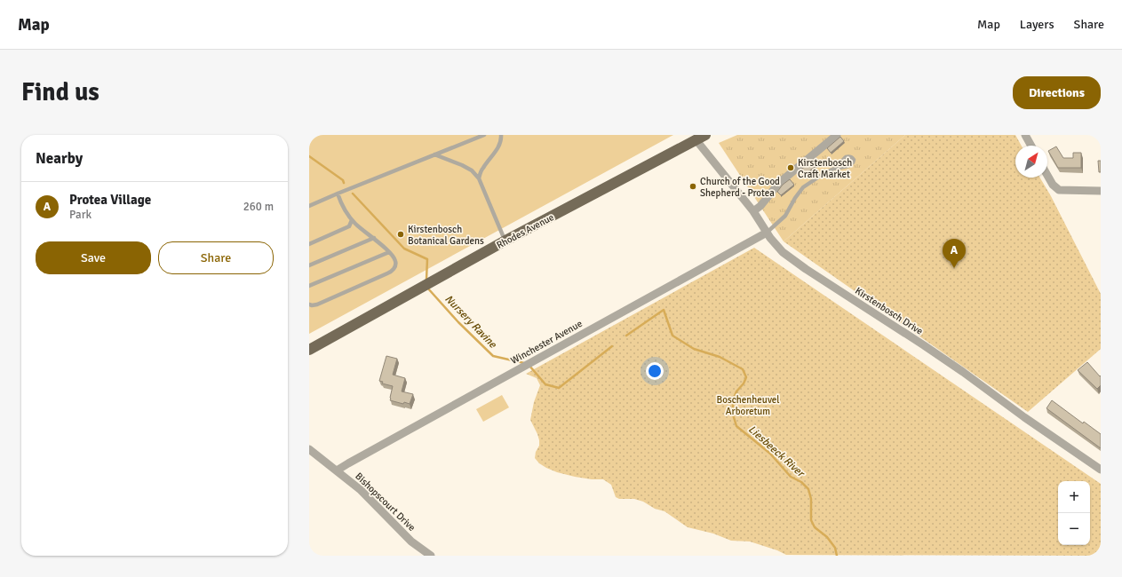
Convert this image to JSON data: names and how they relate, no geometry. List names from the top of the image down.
{
  "streets": {
    "main road": ["Rhodes Avenue"],
    "street": ["Kirstenbosch Drive", "Winchester Avenue", "Bishopscourt Drive"]
  },
  "crossings": [
    ["Rhodes Avenue", "Kirstenbosch Drive"],
    ["Kirstenbosch Drive", "Winchester Avenue"],
    ["Winchester Avenue", "Bishopscourt Drive"]
  ],
  "water": ["Nursery Ravine", "Liesbeeck River"],
  "parks": ["Boschenheuvel Arboretum"],
  "places": ["Kirstenbosch Craft Market", "Church of the Good Shepherd - Protea", "Kirstenbosch Botanical Gardens"],
  "north": "top right",
  "page": {
    "header": "Map",
    "nav": ["Map", "Layers", "Share"],
    "buttons": [
      "Directions",
      ["Save", "Share"]
    ],
    "title": "Find us",
    "heading": "Nearby",
    "list": [
      {
        "mark": "A",
        "name": "Protea Village",
        "note": "Park",
        "value": "260 m"
      }
    ],
    "pins": "A",
    "map_buttons": ["+", "−"]
  }
}
